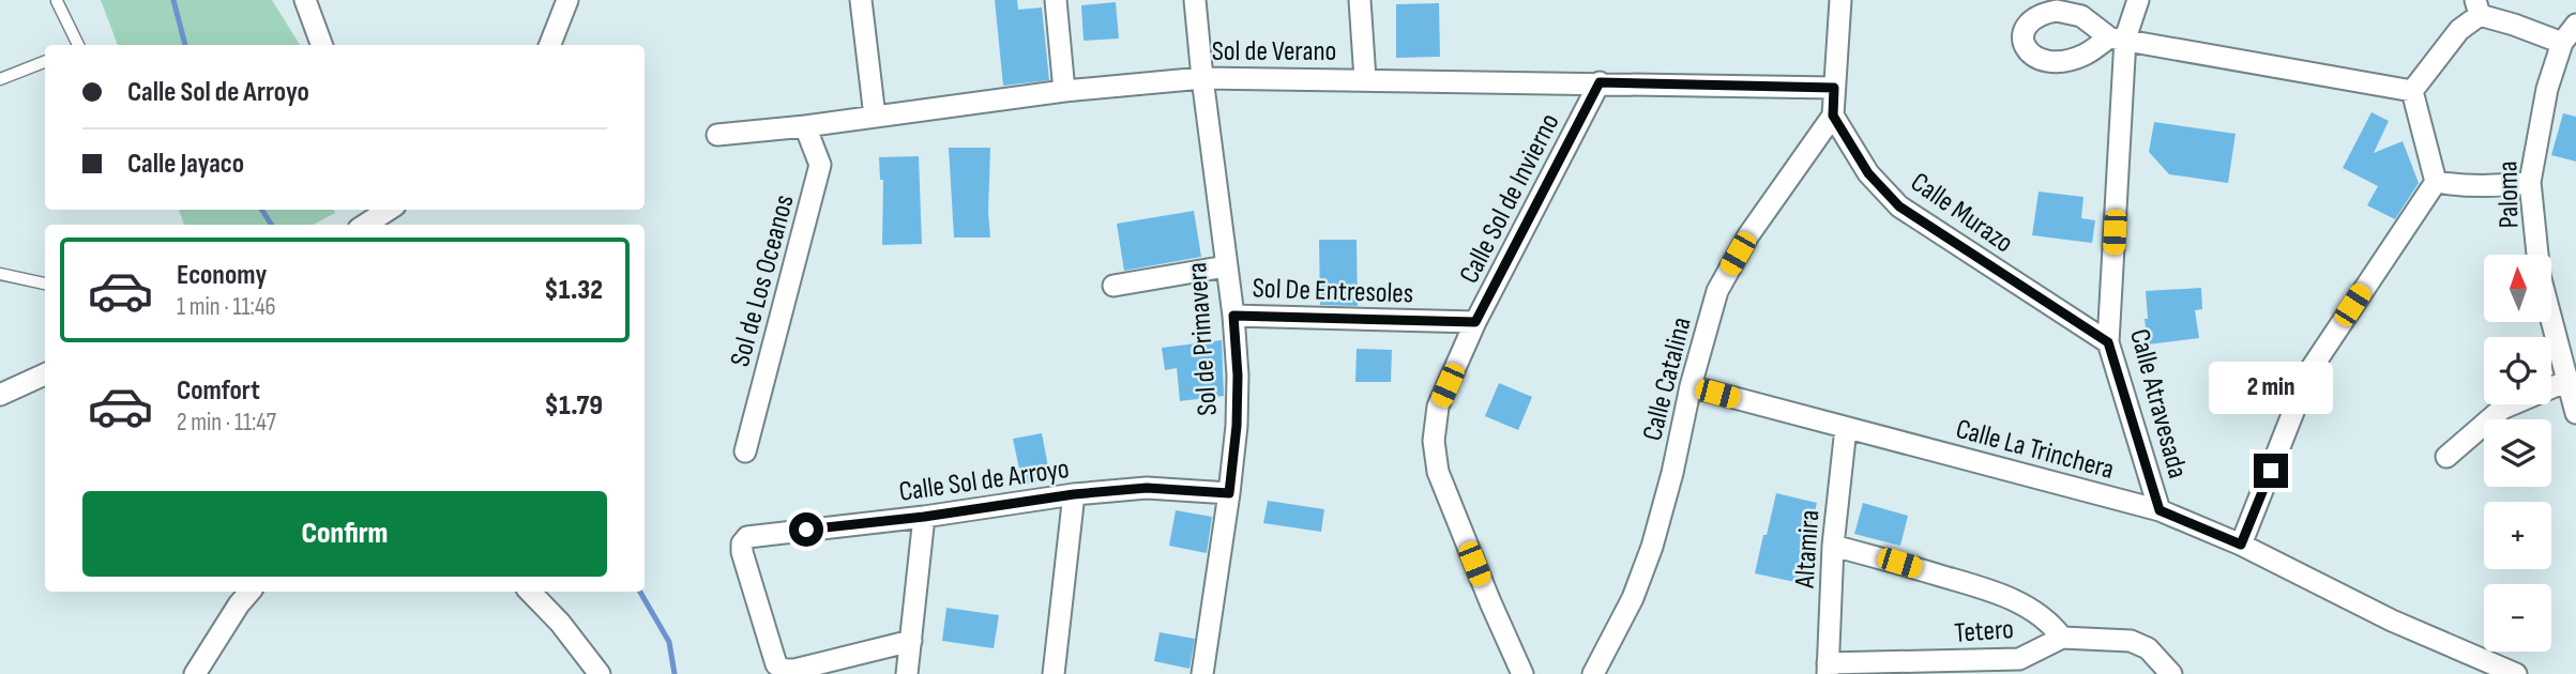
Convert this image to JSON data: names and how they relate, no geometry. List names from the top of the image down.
{
  "streets": {
    "street": [
      "Sol de Verano",
      "Paloma",
      "Calle Sol de Invierno",
      "Calle Murazo",
      "Sol de Los Oceanos",
      "Sol De Entresoles",
      "Sol de Primavera",
      "Calle Catalina",
      "Calle Atravesada",
      "Calle La Trinchera",
      "Calle Sol de Arroyo",
      "Altamira",
      "Tetero"
    ]
  },
  "crossings": [
    ["Sol de Verano", "Calle Sol de Invierno"],
    ["Sol de Verano", "Sol de Los Oceanos"],
    ["Sol de Verano", "Sol de Primavera"],
    ["Calle Sol de Invierno", "Sol De Entresoles"],
    ["Calle Murazo", "Calle Catalina"],
    ["Calle Murazo", "Calle Atravesada"],
    ["Sol De Entresoles", "Sol de Primavera"],
    ["Sol de Primavera", "Calle Sol de Arroyo"],
    ["Calle Catalina", "Calle La Trinchera"],
    ["Calle Atravesada", "Calle La Trinchera"],
    ["Calle La Trinchera", "Altamira"],
    ["Altamira", "Tetero"]
  ],
  "north": "top",
  "page": {
    "banner": ["Calle Sol de Arroyo", "Calle Jayaco"],
    "list": [
      {
        "name": "Economy",
        "note": "1 min · 11:46",
        "value": "$1.32"
      },
      {
        "name": "Comfort",
        "note": "2 min · 11:47",
        "value": "$1.79"
      }
    ],
    "map_buttons": ["+", "−"],
    "bubble": "2 min",
    "buttons": "Confirm"
  }
}
